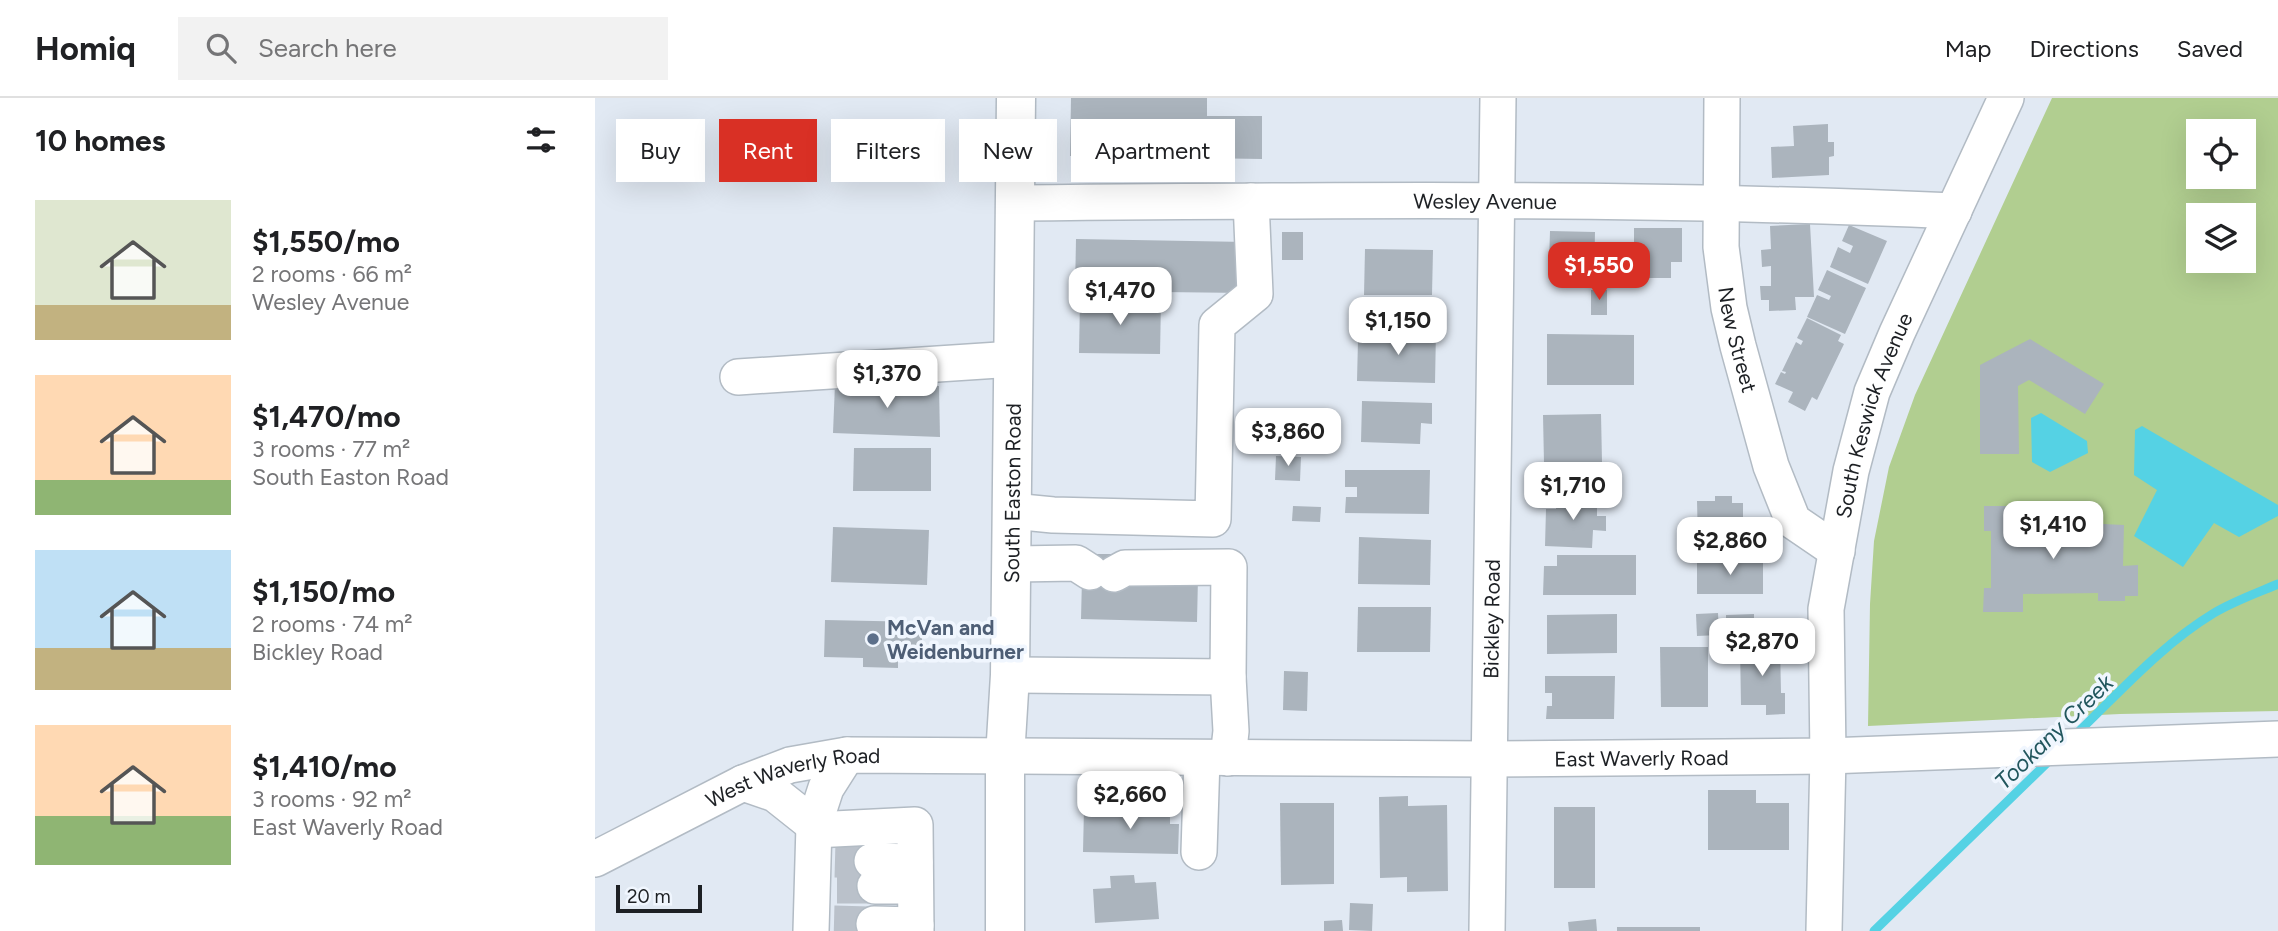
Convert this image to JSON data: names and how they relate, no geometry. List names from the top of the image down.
{
  "streets": {
    "main road": ["South Easton Road"],
    "street": [
      "Wesley Avenue",
      "New Street",
      "South Keswick Avenue",
      "Bickley Road",
      "East Waverly Road",
      "West Waverly Road"
    ]
  },
  "crossings": [
    ["Wesley Avenue", "New Street"],
    ["Wesley Avenue", "South Keswick Avenue"],
    ["Wesley Avenue", "South Easton Road"],
    ["Wesley Avenue", "Bickley Road"],
    ["New Street", "South Keswick Avenue"],
    ["South Keswick Avenue", "East Waverly Road"],
    ["South Easton Road", "East Waverly Road"],
    ["South Easton Road", "West Waverly Road"],
    ["Bickley Road", "East Waverly Road"],
    ["East Waverly Road", "West Waverly Road"]
  ],
  "water": ["Tookany Creek"],
  "places": ["McVan and Weidenburner"],
  "scale_bar": "20 m",
  "page": {
    "header": "Homiq",
    "search": "Search here",
    "nav": ["Map", "Directions", "Saved"],
    "heading": "10 homes",
    "chip": [
      "Buy",
      "Rent",
      "Filters",
      "New",
      "Apartment"
    ],
    "list": [
      {
        "name": "$1,550/mo",
        "note": "2 rooms · 66 m² · Wesley Avenue"
      },
      {
        "name": "$1,470/mo",
        "note": "3 rooms · 77 m² · South Easton Road"
      },
      {
        "name": "$1,150/mo",
        "note": "2 rooms · 74 m² · Bickley Road"
      },
      {
        "name": "$1,410/mo",
        "note": "3 rooms · 92 m² · East Waverly Road"
      }
    ],
    "price": [
      "$1,550",
      "$1,470",
      "$1,150",
      "$1,370",
      "$3,860",
      "$1,710",
      "$1,410",
      "$2,860",
      "$2,870",
      "$2,660"
    ],
    "scale": "20 m"
  }
}
